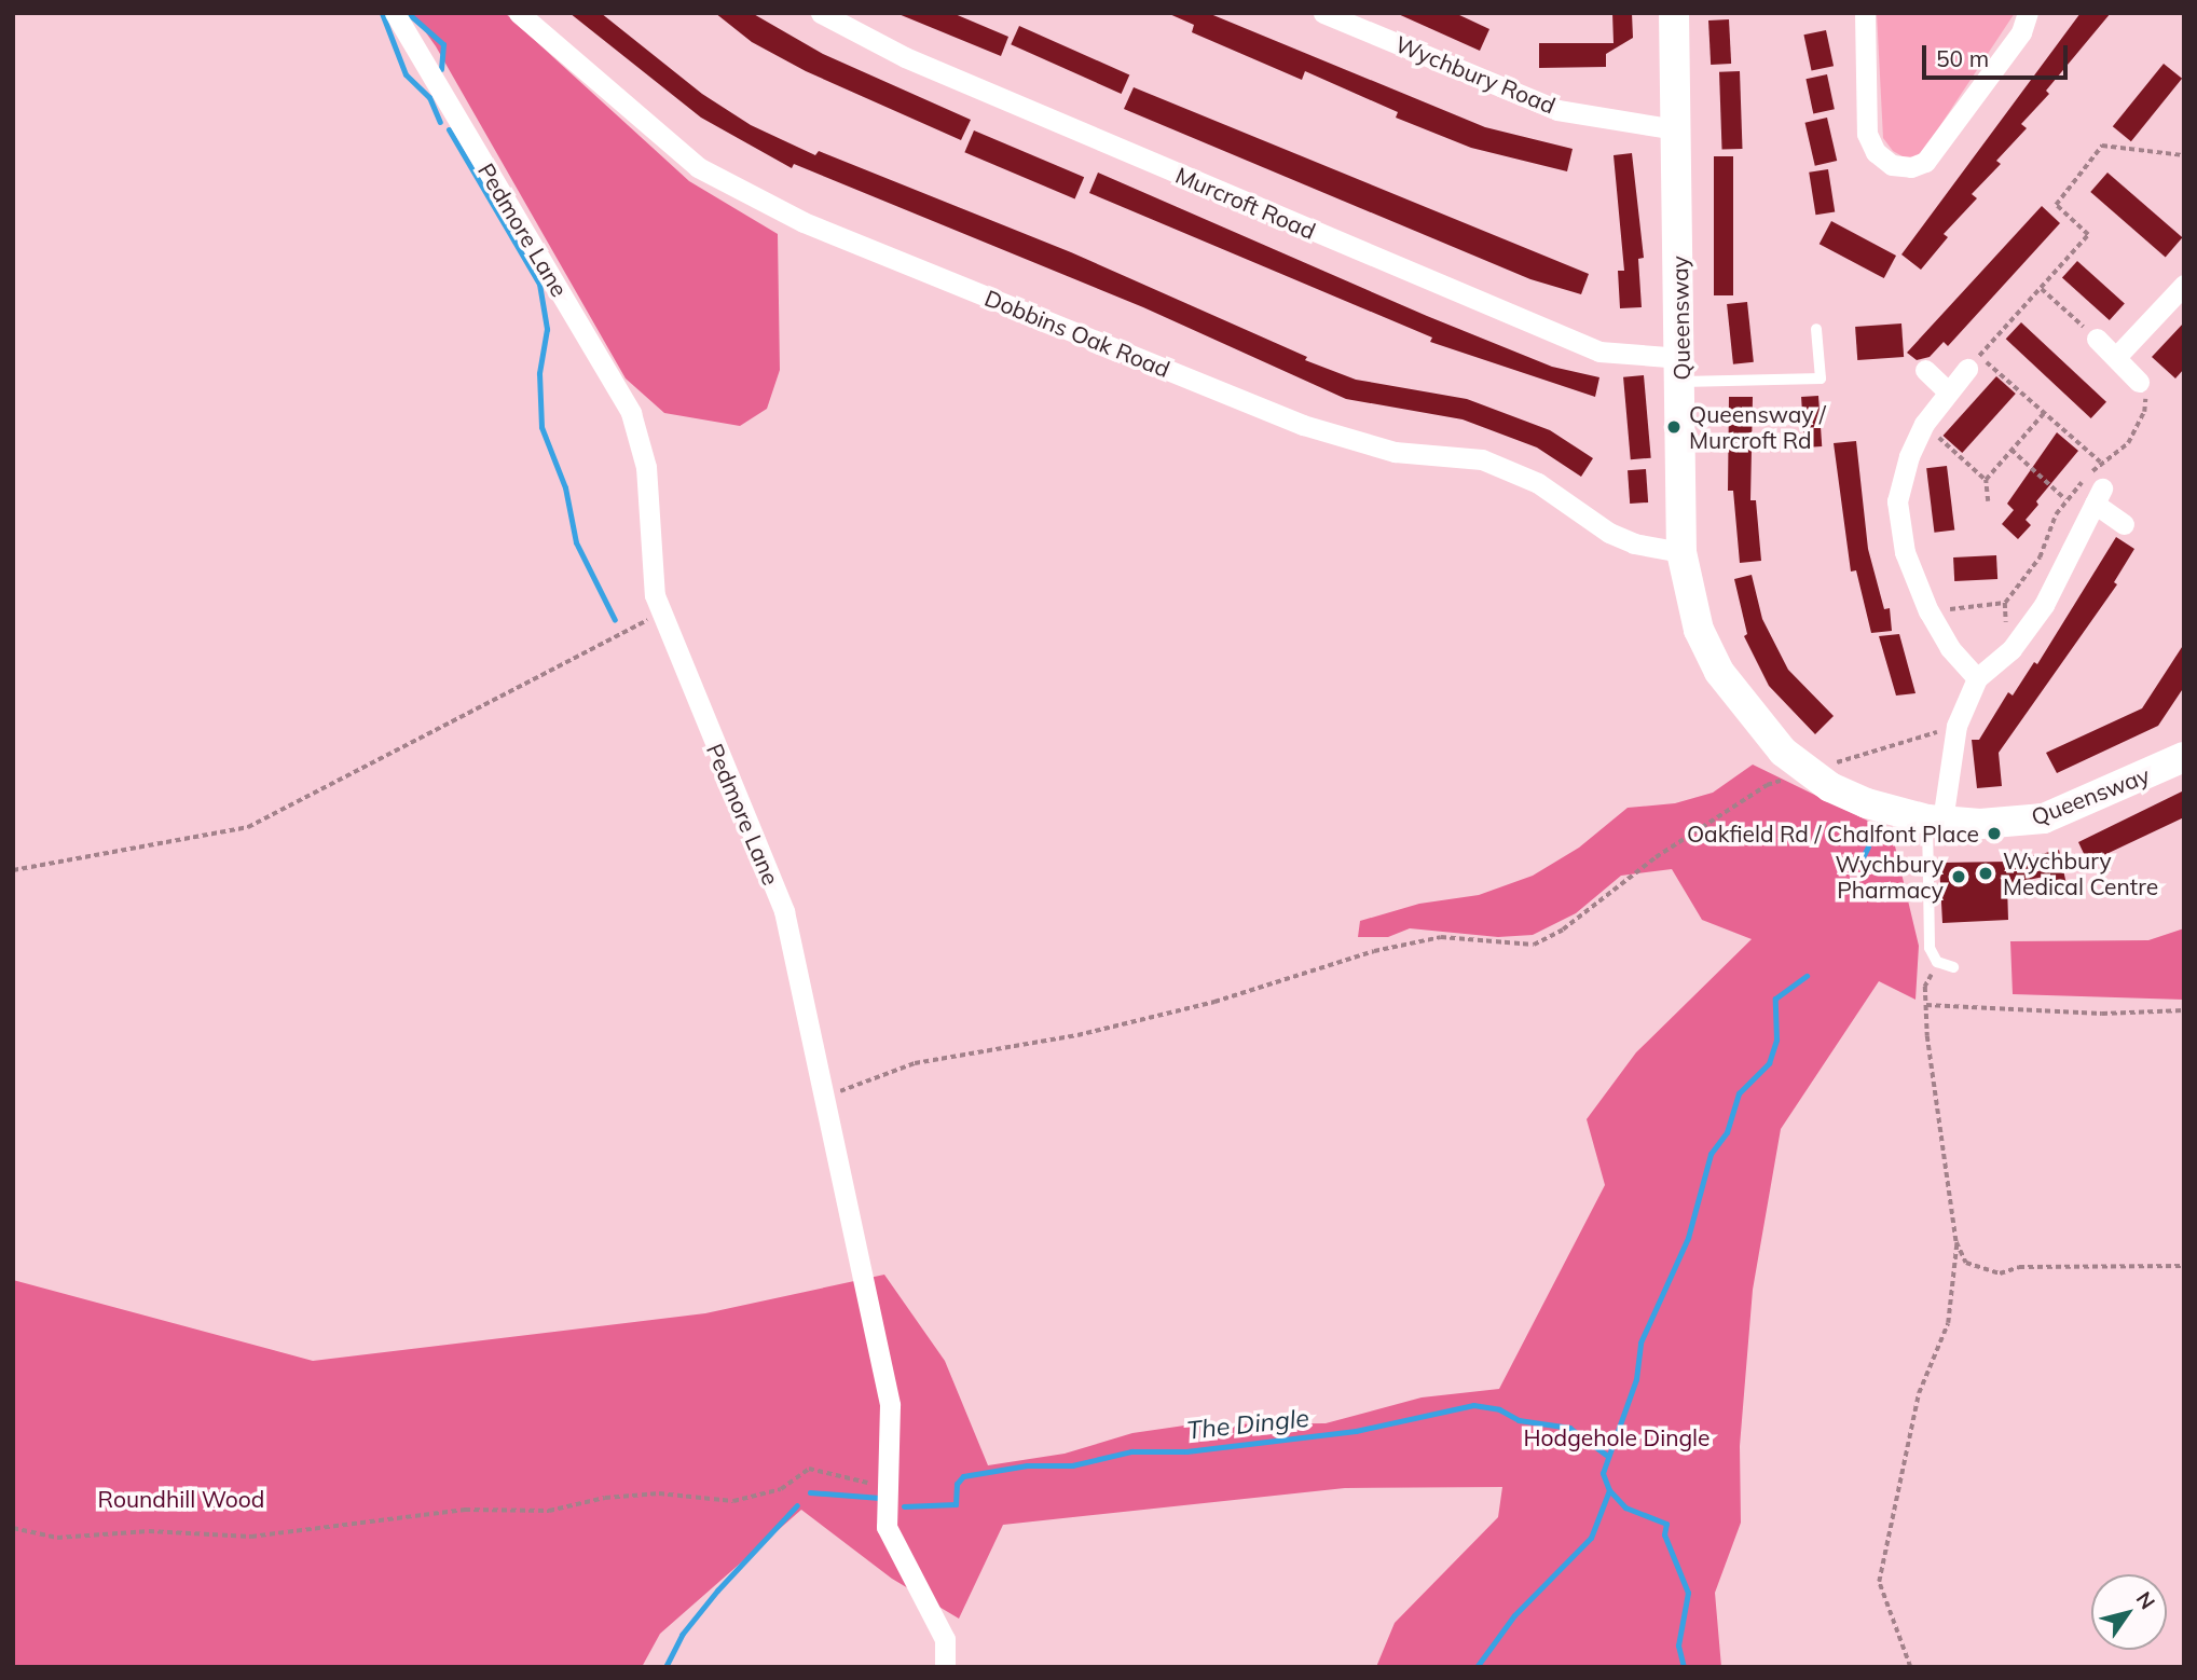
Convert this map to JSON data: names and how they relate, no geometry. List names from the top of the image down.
{
  "streets": {
    "street": [
      "Wychbury Road",
      "Murcroft Road",
      "Pedmore Lane",
      "Queensway",
      "Dobbins Oak Road"
    ]
  },
  "crossings": [
    ["Wychbury Road", "Queensway"],
    ["Murcroft Road", "Queensway"],
    ["Queensway", "Dobbins Oak Road"]
  ],
  "water": ["The Dingle"],
  "parks": ["Hodgehole Dingle", "Roundhill Wood"],
  "places": [
    "Queensway / Murcroft Rd",
    "Oakfield Rd / Chalfont Place",
    "Wychbury Medical Centre",
    "Wychbury Pharmacy"
  ],
  "scale_bar": "50 m",
  "north": "top right"
}
